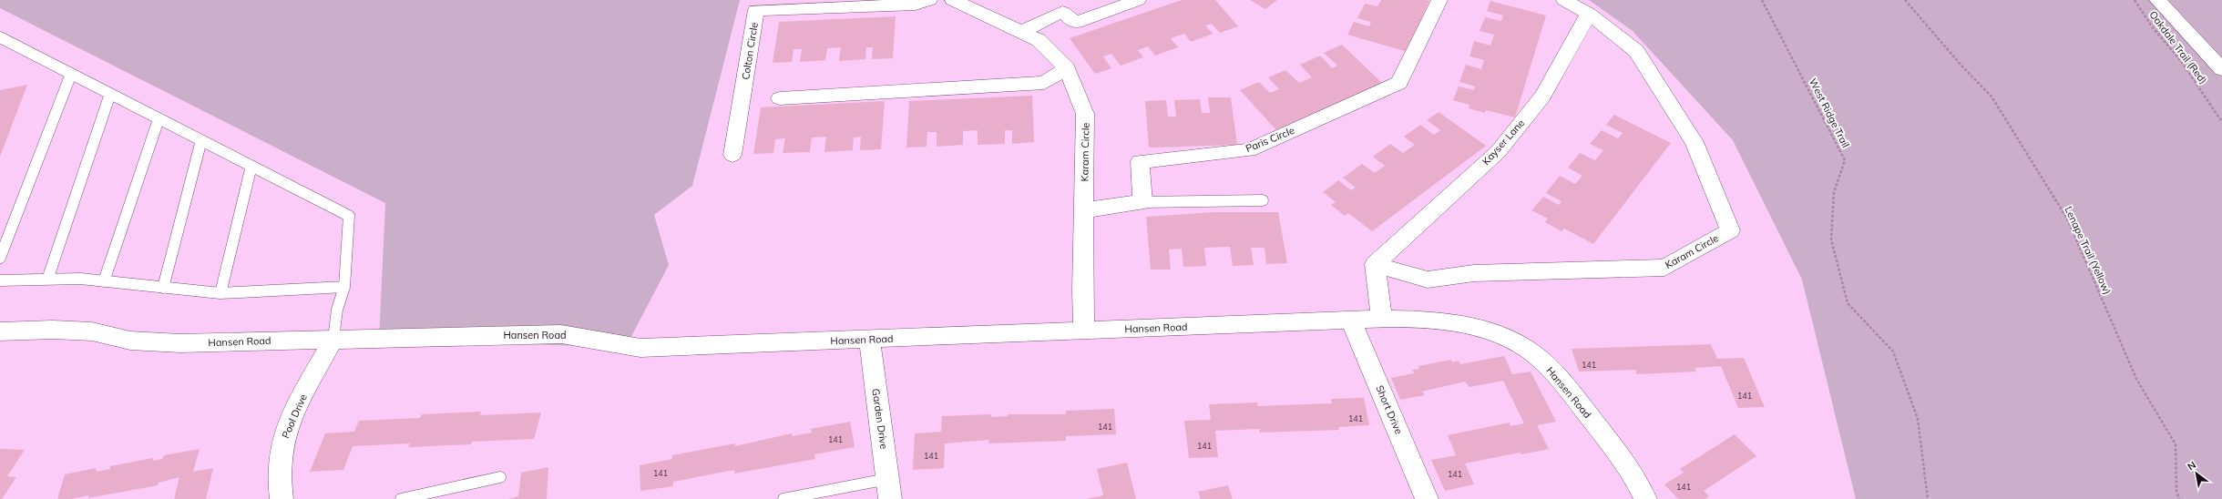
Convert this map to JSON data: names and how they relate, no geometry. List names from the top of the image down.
{
  "streets": {
    "street": [
      "Colton Circle",
      "Paris Circle",
      "Kayser Lane",
      "Karam Circle",
      "Hansen Road",
      "Short Drive",
      "Pool Drive",
      "Garden Drive"
    ],
    "path": ["Oakdale Trail (Red)", "West Ridge Trail", "Lenape Trail (Yellow)"]
  },
  "crossings": [
    ["Kayser Lane", "Karam Circle"],
    ["Karam Circle", "Hansen Road"],
    ["Hansen Road", "Short Drive"],
    ["Hansen Road", "Pool Drive"],
    ["Hansen Road", "Garden Drive"]
  ],
  "house_numbers": [
    "141",
    "141",
    "141",
    "141",
    "141",
    "141",
    "141",
    "141",
    "141",
    "141"
  ],
  "north": "top left"
}
